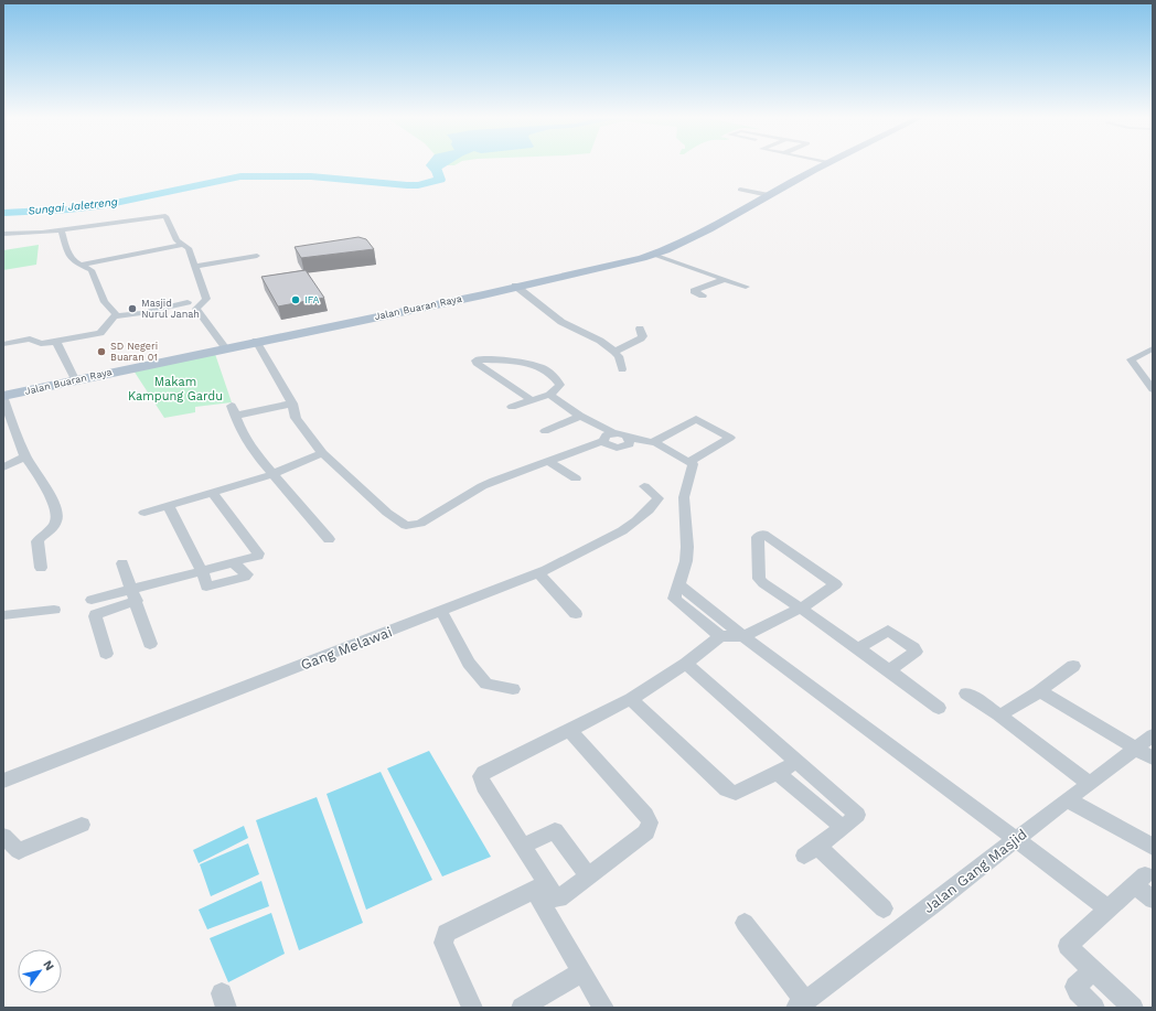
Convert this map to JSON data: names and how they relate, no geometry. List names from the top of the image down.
{
  "streets": {
    "main road": ["Jalan Buaran Raya"],
    "street": ["Gang Melawai", "Jalan Gang Masjid"]
  },
  "water": ["Sungai Jaletreng"],
  "parks": ["Makam Kampung Gardu"],
  "places": ["IFA", "Masjid Nurul Janah", "SD Negeri Buaran 01"],
  "north": "top right"
}
